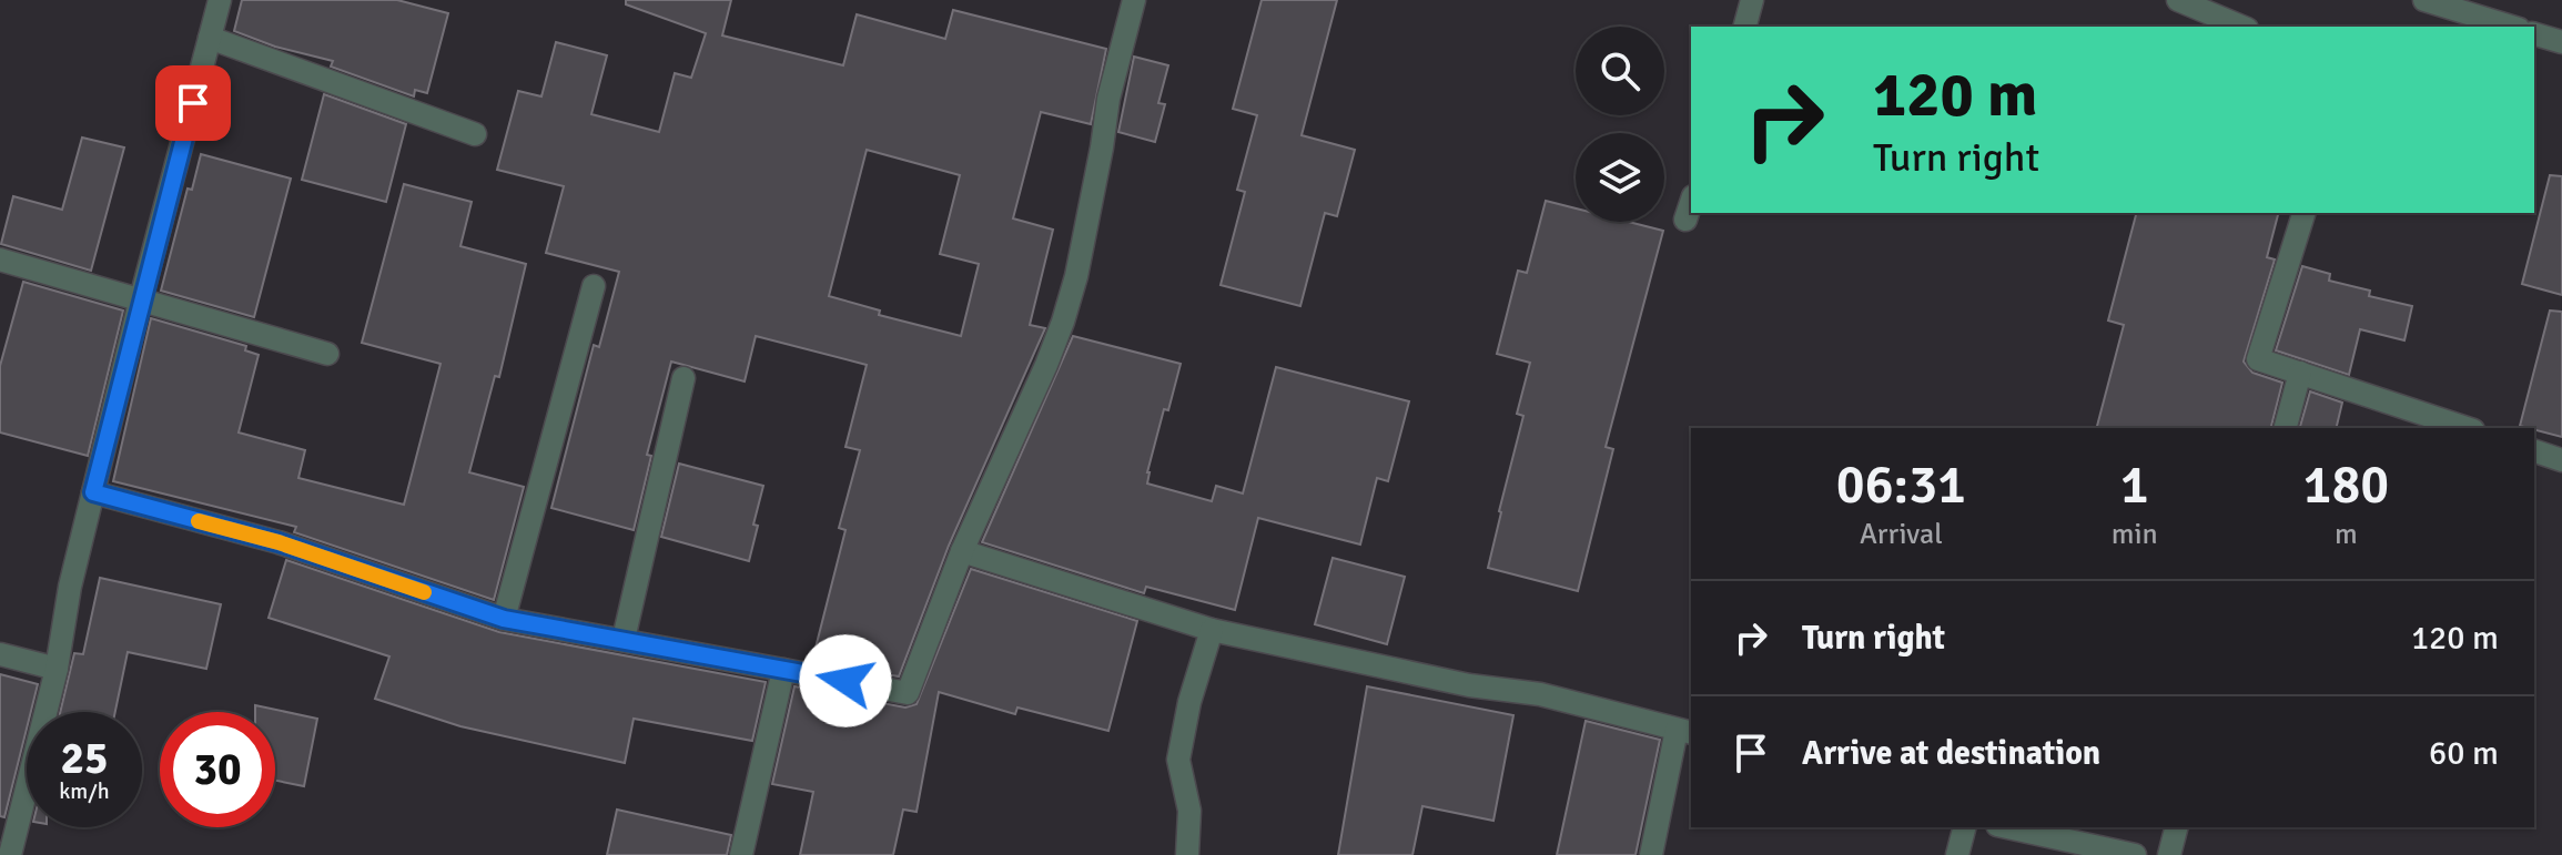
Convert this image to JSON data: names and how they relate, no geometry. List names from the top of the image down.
{
  "page": {
    "turn": ["120 m", "Turn right"],
    "eta": [
      "06:31",
      "Arrival",
      "1",
      "min",
      "180",
      "m"
    ],
    "list": [
      {
        "name": "Turn right",
        "value": "120 m"
      },
      {
        "name": "Arrive at destination",
        "value": "60 m"
      }
    ],
    "speed": "25 km/h",
    "limit": "30"
  }
}
